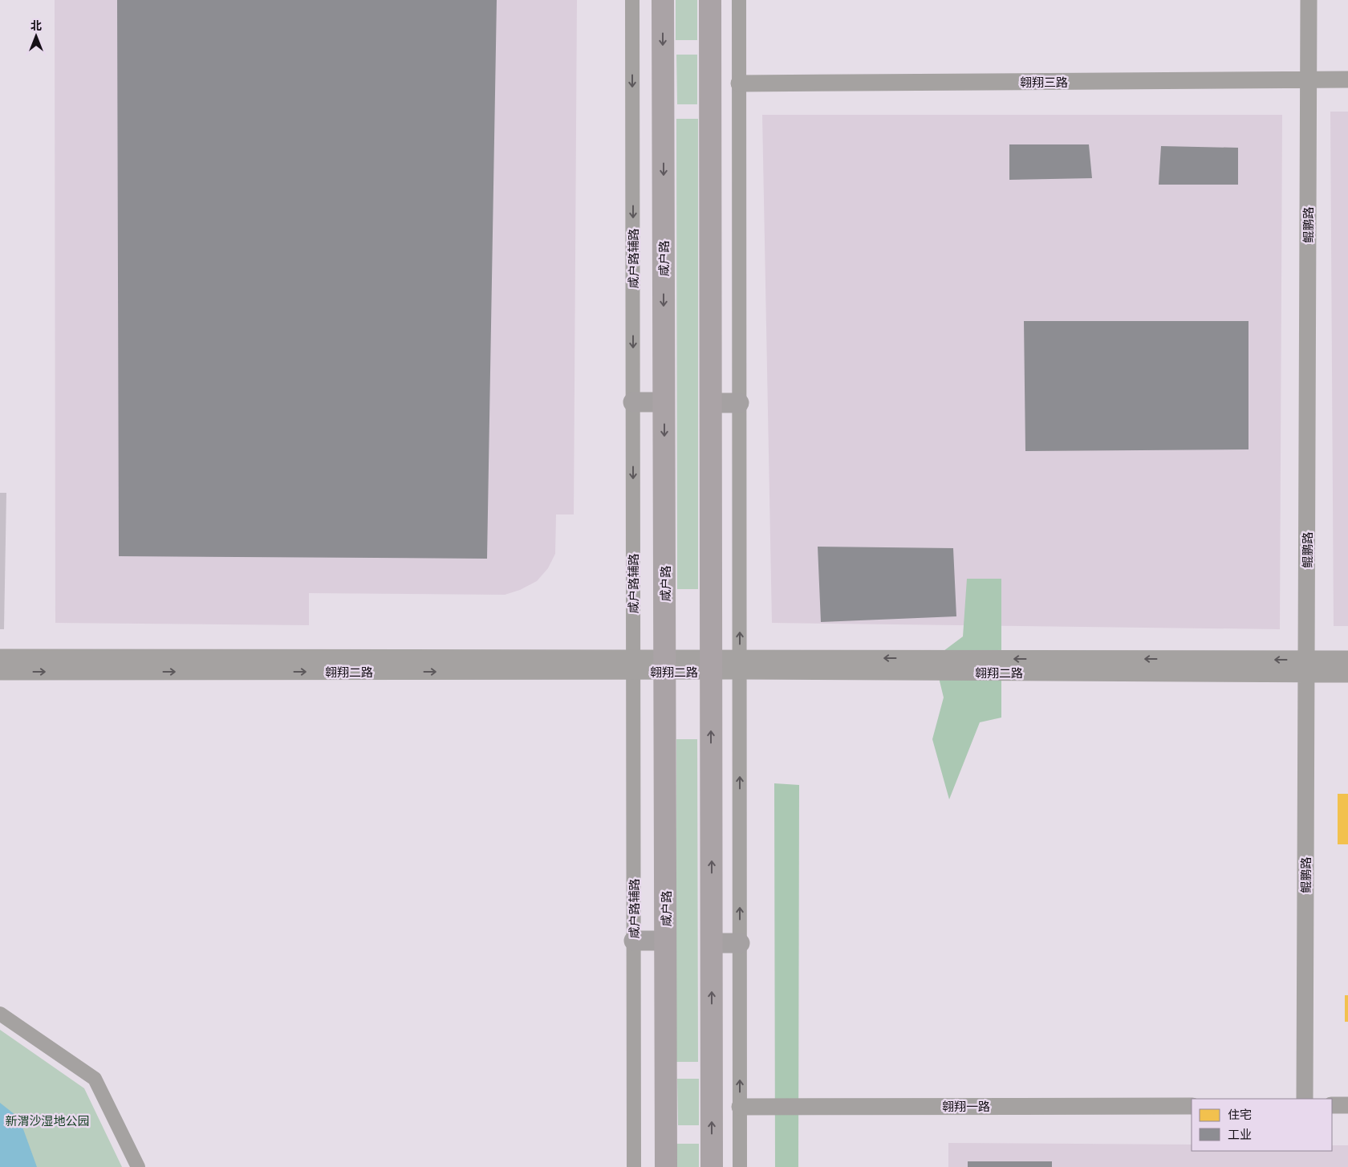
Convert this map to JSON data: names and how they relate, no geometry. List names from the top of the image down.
{
  "streets": {
    "main road": ["咸户路"],
    "street": [
      "翱翔三路",
      "鲲鹏路",
      "咸户路辅路",
      "翱翔二路",
      "翱翔一路"
    ]
  },
  "crossings": [
    ["翱翔三路", "鲲鹏路"],
    ["鲲鹏路", "翱翔二路"],
    ["咸户路辅路", "翱翔二路"],
    ["咸户路", "翱翔二路"]
  ],
  "parks": ["新渭沙湿地公园"],
  "legend": ["住宅", "工业"],
  "north": "top"
}
